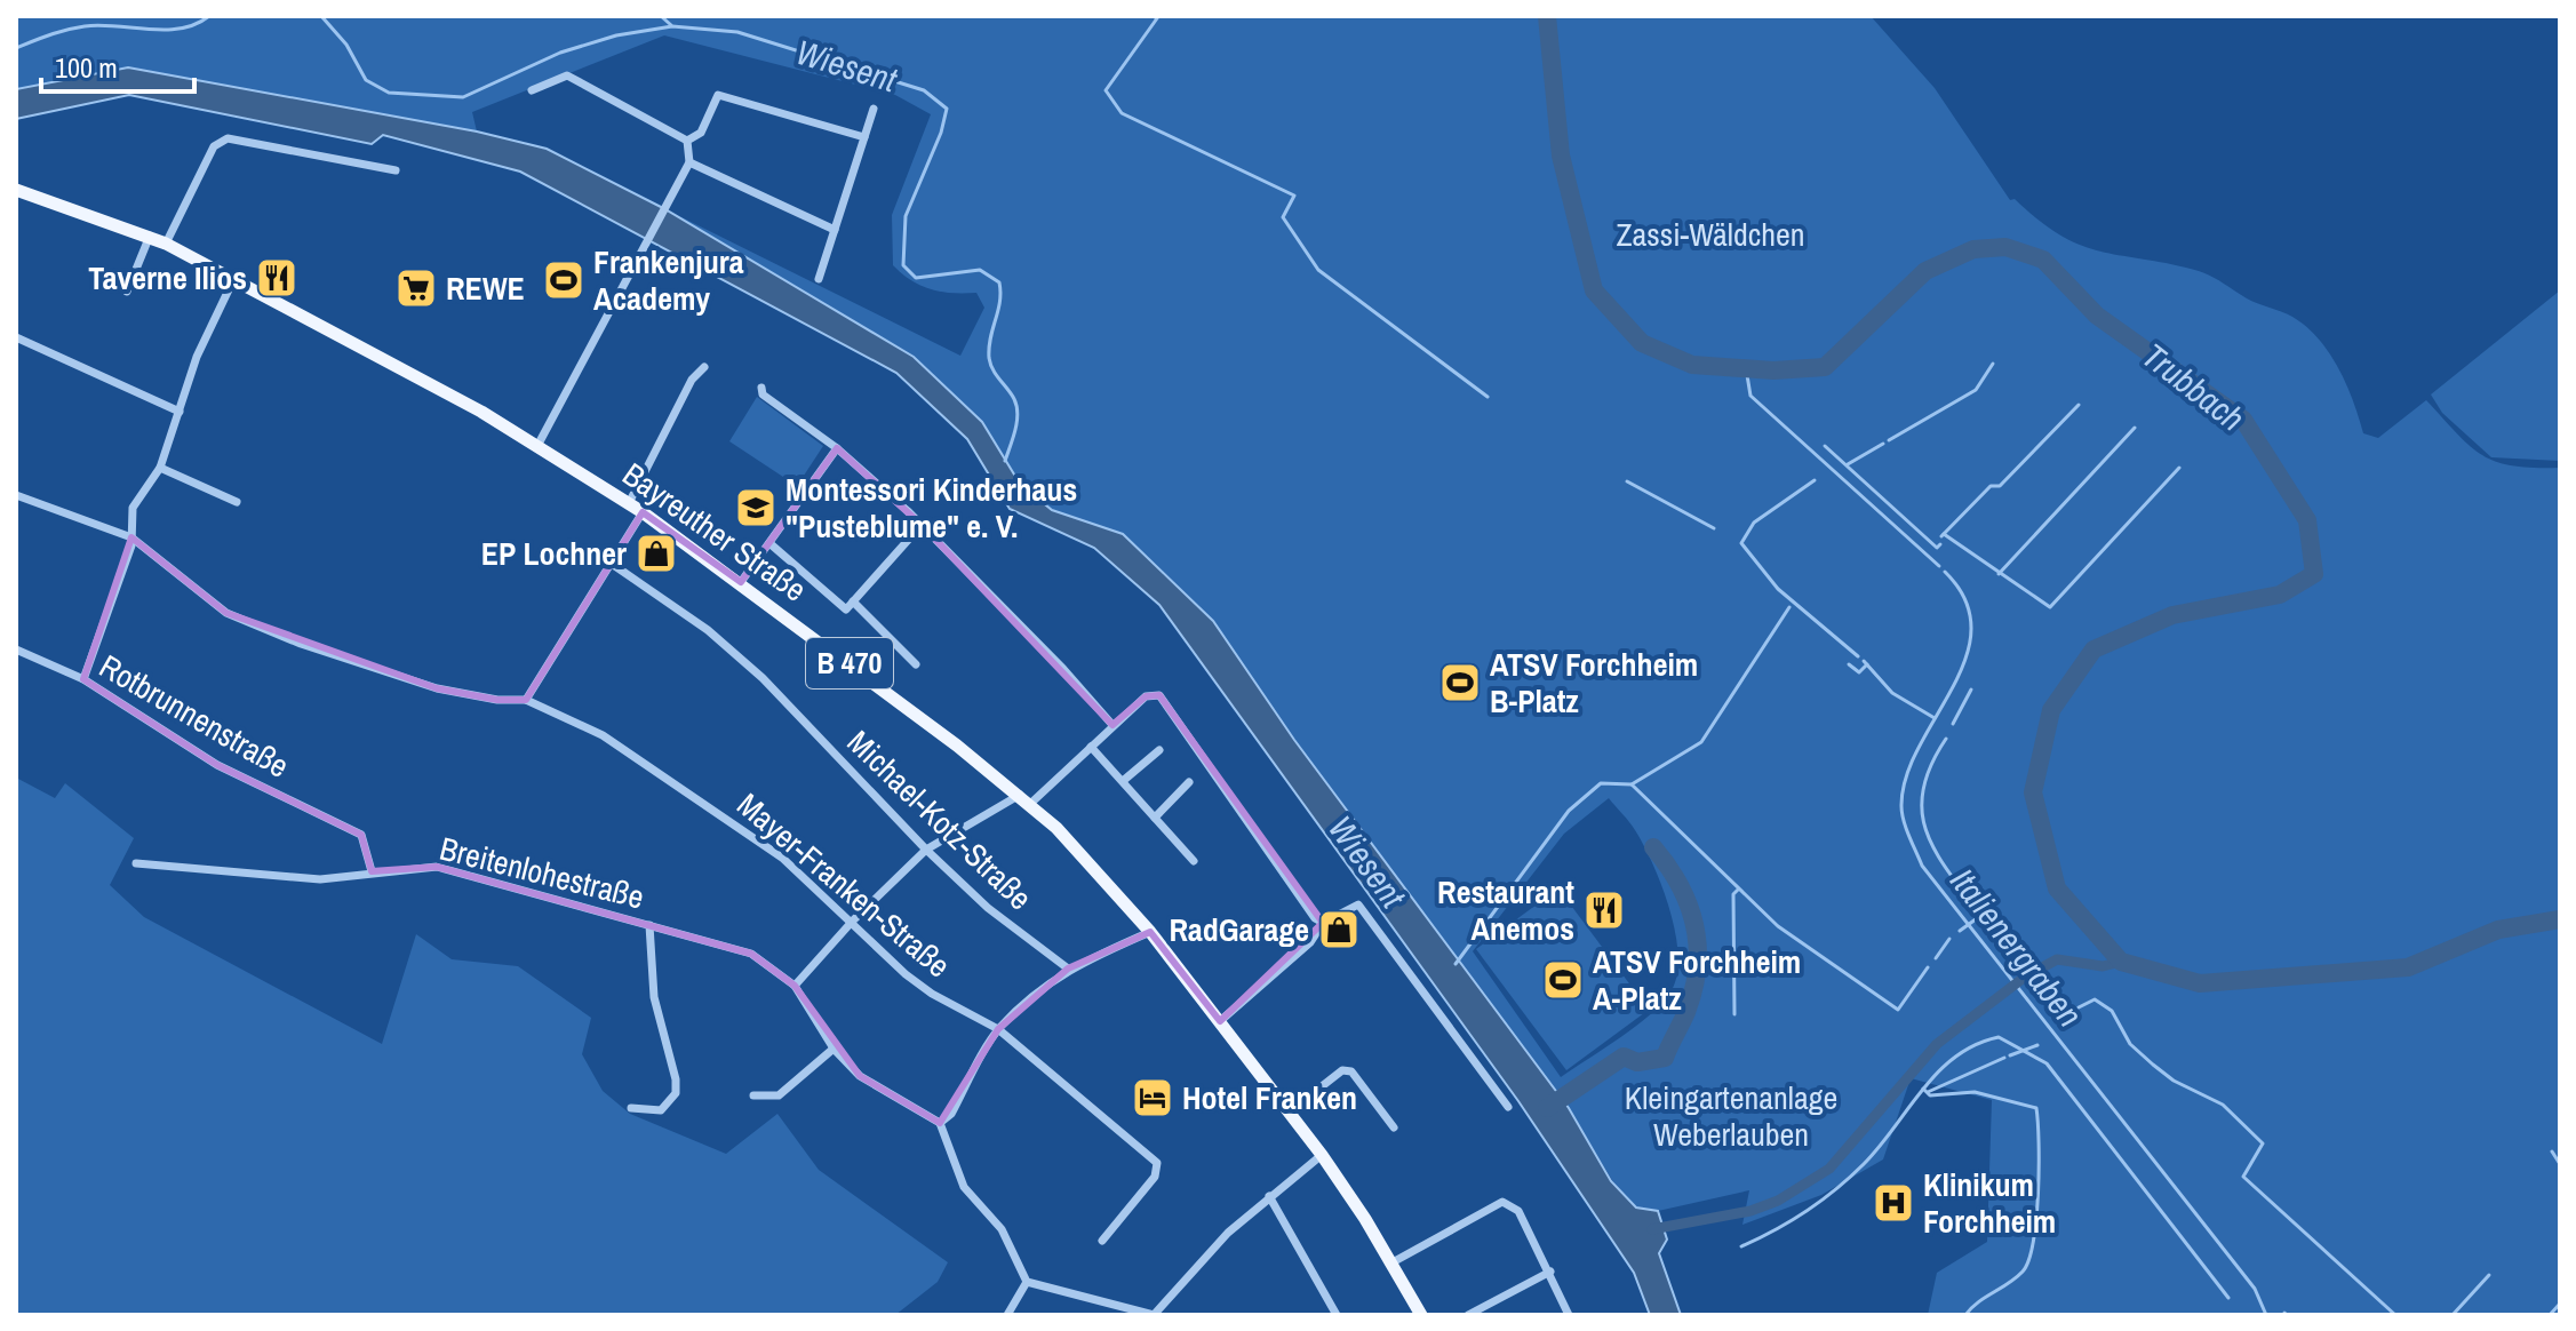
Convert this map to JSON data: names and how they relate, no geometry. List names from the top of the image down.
{
  "streets": {
    "main road": ["Bayreuther Straße", "B 470"],
    "street": [
      "Rotbrunnenstraße",
      "Michael-Kotz-Straße",
      "Breitenlohestraße",
      "Mayer-Franken-Straße"
    ]
  },
  "crossings": [
    ["Bayreuther Straße", "B 470"],
    ["Rotbrunnenstraße", "Breitenlohestraße"]
  ],
  "water": ["Wiesent", "Trubbach", "Italienergraben"],
  "parks": ["Zassi-Wäldchen", "Kleingartenanlage Weberlauben"],
  "places": {
    "restaurant": ["Taverne Ilios", "Restaurant Anemos"],
    "sports": ["Frankenjura Academy", "ATSV Forchheim B-Platz", "ATSV Forchheim A-Platz"],
    "supermarket": ["REWE"],
    "school or university": ["Montessori Kinderhaus \"Pusteblume\" e. V."],
    "shop": ["EP Lochner", "RadGarage"],
    "hotel": ["Hotel Franken"],
    "hospital": ["Klinikum Forchheim"]
  },
  "scale_bar": "100 m"
}
